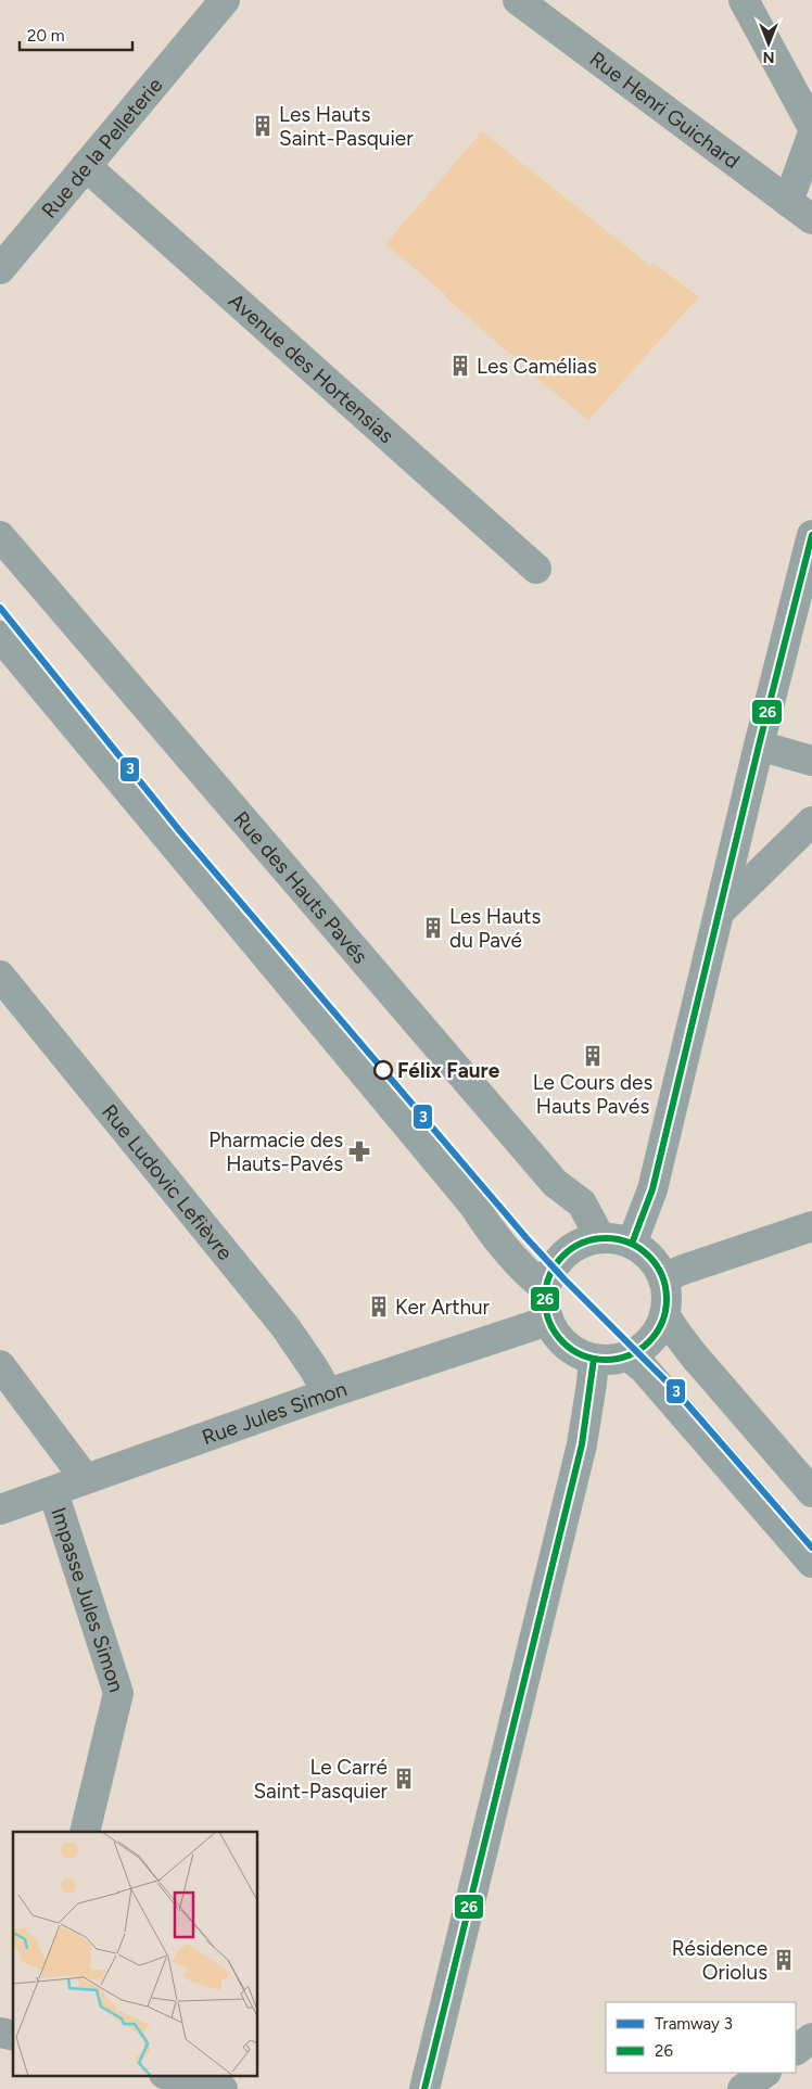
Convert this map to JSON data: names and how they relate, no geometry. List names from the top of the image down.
{
  "streets": {
    "street": [
      "Rue Henri Guichard",
      "Rue de la Pelleterie",
      "Avenue des Hortensias",
      "Rue des Hauts Pavés",
      "Rue Ludovic Lefièvre",
      "Rue Jules Simon",
      "Impasse Jules Simon"
    ]
  },
  "crossings": [
    ["Rue de la Pelleterie", "Avenue des Hortensias"],
    ["Rue des Hauts Pavés", "Rue Jules Simon"],
    ["Rue Ludovic Lefièvre", "Rue Jules Simon"],
    ["Rue Jules Simon", "Impasse Jules Simon"]
  ],
  "places": {
    "building": [
      "Les Hauts Saint-Pasquier",
      "Les Camélias",
      "Les Hauts du Pavé",
      "Le Cours des Hauts Pavés",
      "Ker Arthur",
      "Le Carré Saint-Pasquier",
      "Résidence Oriolus"
    ],
    "other": ["Félix Faure"],
    "pharmacy": ["Pharmacie des Hauts-Pavés"]
  },
  "lines": ["transit line 26", "tram line 3"],
  "legend": ["Tramway 3", "26"],
  "scale_bar": "20 m",
  "north": "bottom"
}
